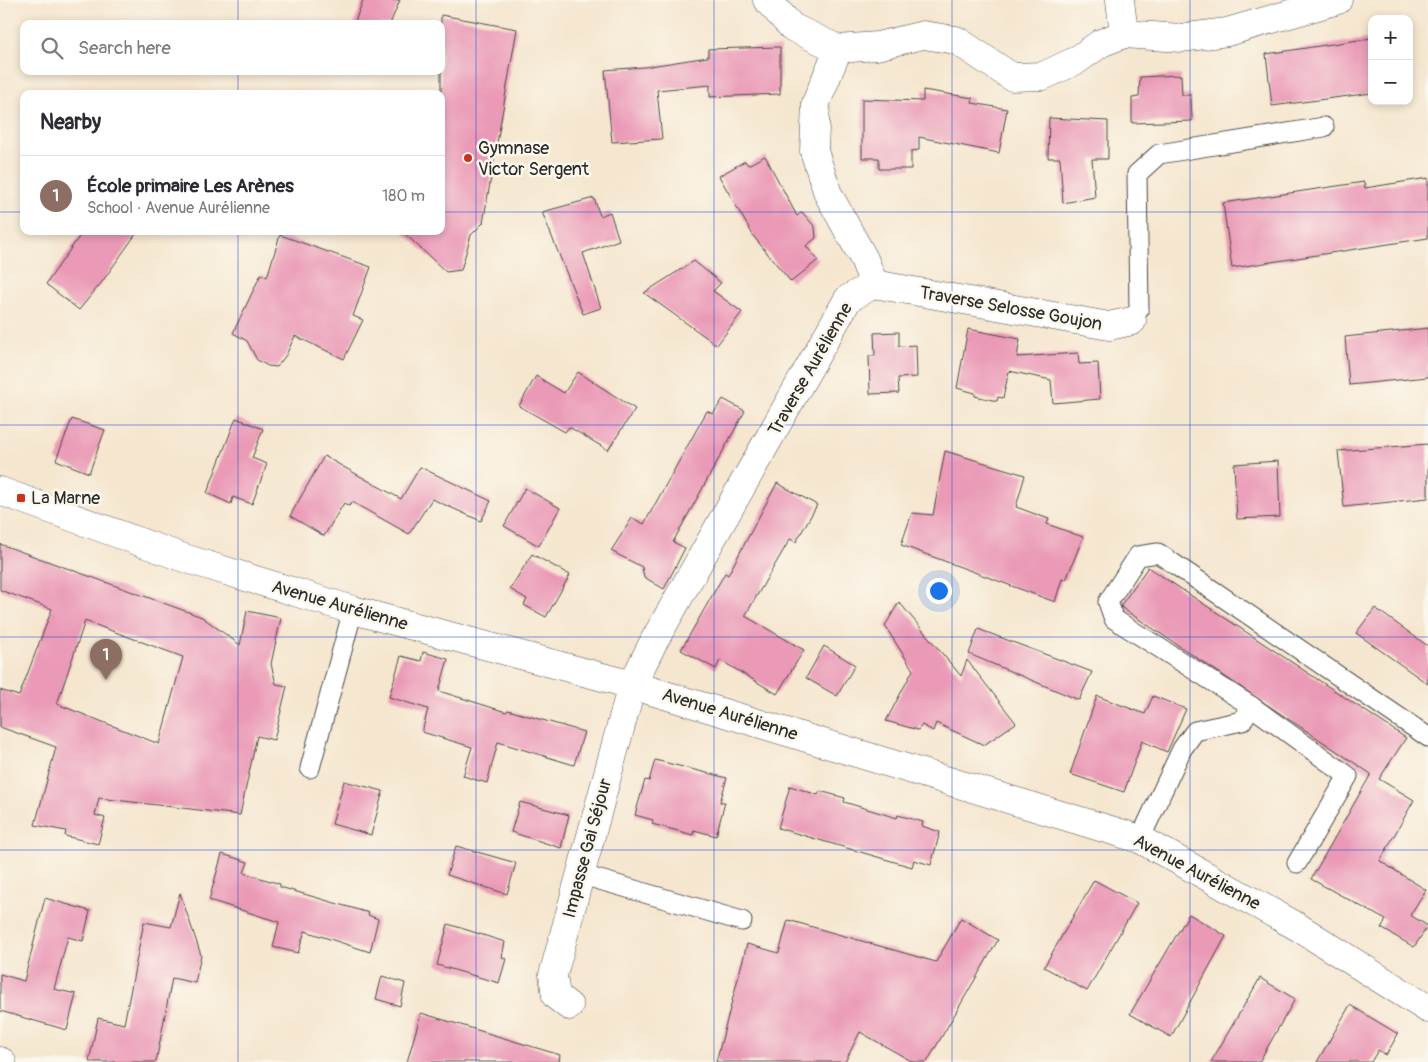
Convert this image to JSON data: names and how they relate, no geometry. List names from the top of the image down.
{
  "streets": {
    "street": [
      "Traverse Selosse Goujon",
      "Traverse Aurélienne",
      "Avenue Aurélienne",
      "Impasse Gai Séjour"
    ]
  },
  "crossings": [
    ["Traverse Selosse Goujon", "Traverse Aurélienne"],
    ["Traverse Aurélienne", "Avenue Aurélienne"],
    ["Traverse Aurélienne", "Impasse Gai Séjour"],
    ["Avenue Aurélienne", "Impasse Gai Séjour"]
  ],
  "places": {
    "other": ["Gymnase Victor Sergent"],
    "transit": ["La Marne"]
  },
  "page": {
    "map_buttons": ["+", "−"],
    "search": "Search here",
    "heading": "Nearby",
    "list": [
      {
        "mark": "1",
        "name": "École primaire Les Arènes",
        "note": "School · Avenue Aurélienne",
        "value": "180 m"
      }
    ],
    "pins": "1"
  }
}
